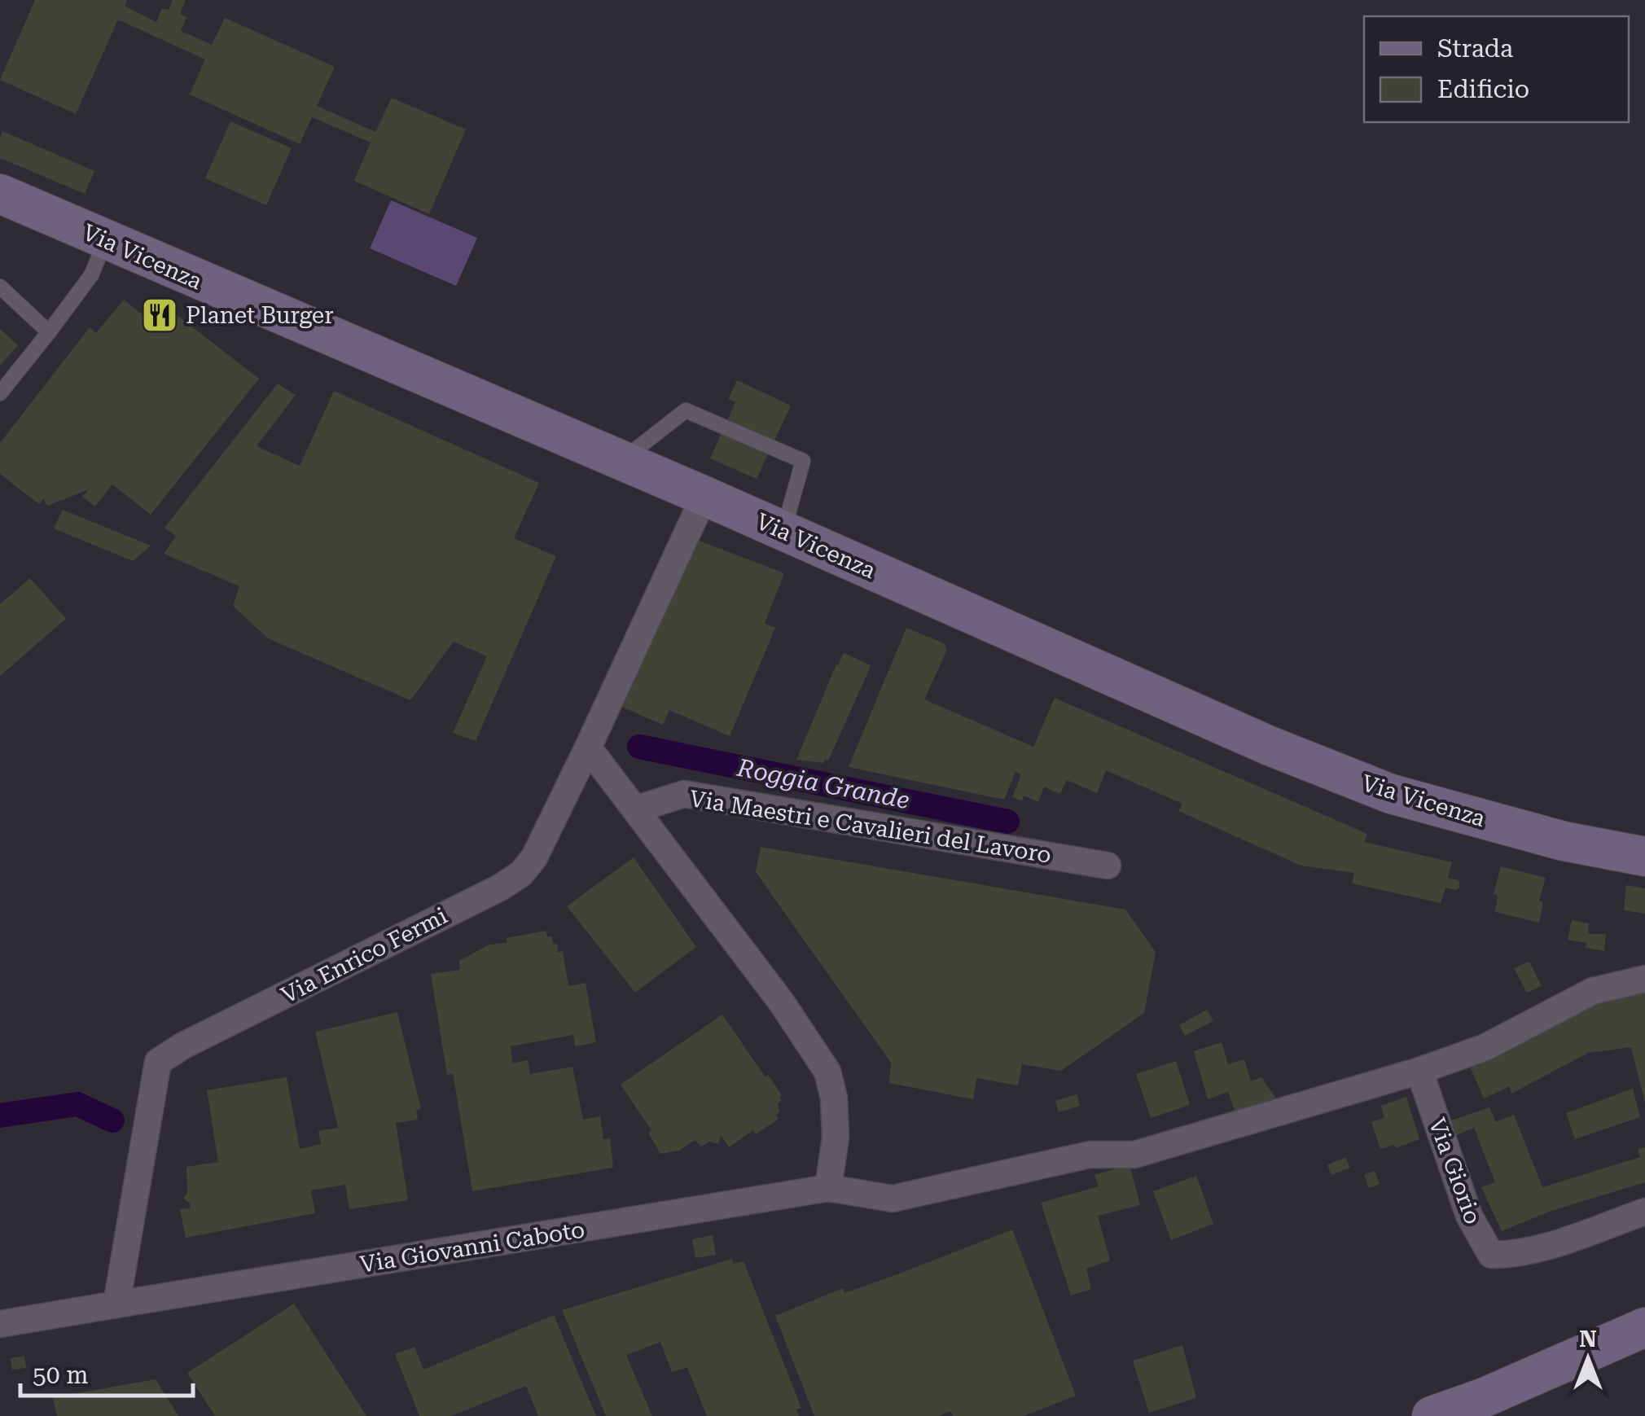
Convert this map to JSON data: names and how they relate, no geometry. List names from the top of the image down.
{
  "streets": {
    "street": [
      "Via Vicenza",
      "Via Maestri e Cavalieri del Lavoro",
      "Via Enrico Fermi",
      "Via Giorio",
      "Via Giovanni Caboto"
    ]
  },
  "crossings": [
    ["Via Vicenza", "Via Enrico Fermi"],
    ["Via Enrico Fermi", "Via Giovanni Caboto"],
    ["Via Giorio", "Via Giovanni Caboto"]
  ],
  "water": ["Roggia Grande"],
  "places": {
    "restaurant": ["Planet Burger"]
  },
  "legend": ["Strada", "Edificio"],
  "scale_bar": "50 m",
  "north": "top"
}
